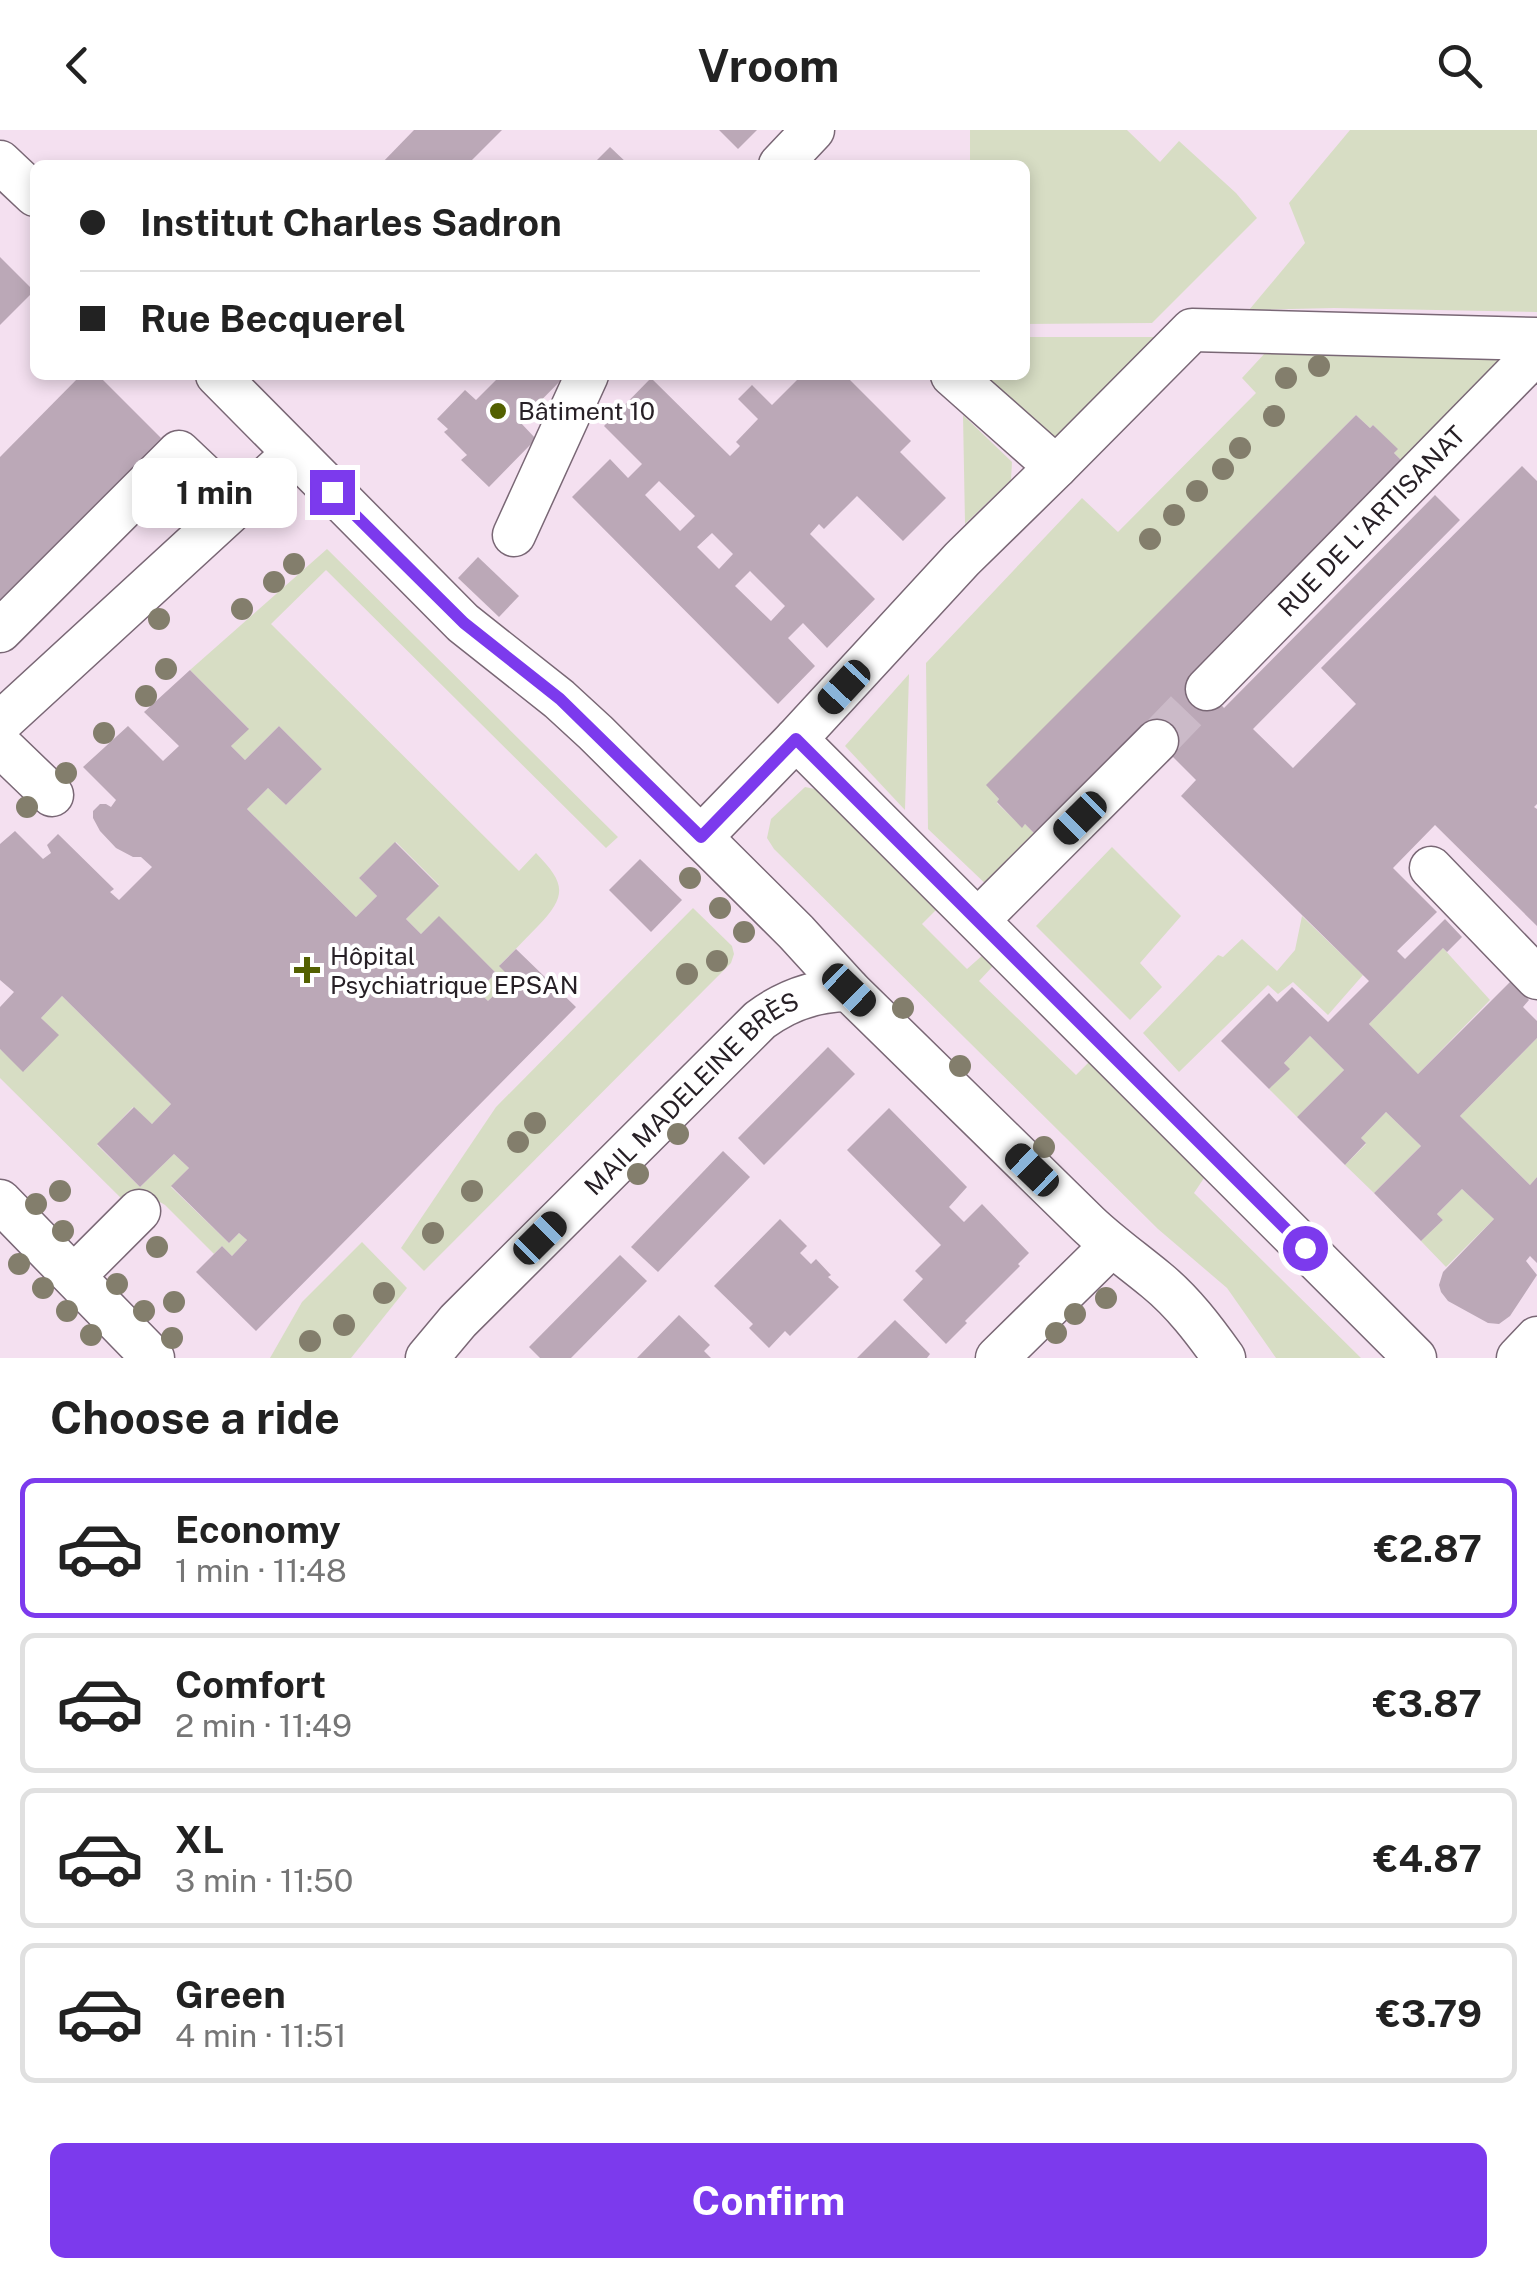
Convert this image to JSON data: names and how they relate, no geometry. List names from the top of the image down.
{
  "streets": {
    "street": ["RUE DE L'ARTISANAT", "MAIL MADELEINE BRÈS"]
  },
  "places": {
    "other": ["Bâtiment 10"],
    "health": ["Hôpital Psychiatrique EPSAN"]
  },
  "page": {
    "header": "Vroom",
    "banner": ["Institut Charles Sadron", "Rue Becquerel"],
    "bubble": "1 min",
    "heading": "Choose a ride",
    "list": [
      {
        "name": "Economy",
        "note": "1 min · 11:48",
        "value": "€2.87"
      },
      {
        "name": "Comfort",
        "note": "2 min · 11:49",
        "value": "€3.87"
      },
      {
        "name": "XL",
        "note": "3 min · 11:50",
        "value": "€4.87"
      },
      {
        "name": "Green",
        "note": "4 min · 11:51",
        "value": "€3.79"
      }
    ],
    "buttons": "Confirm"
  }
}
